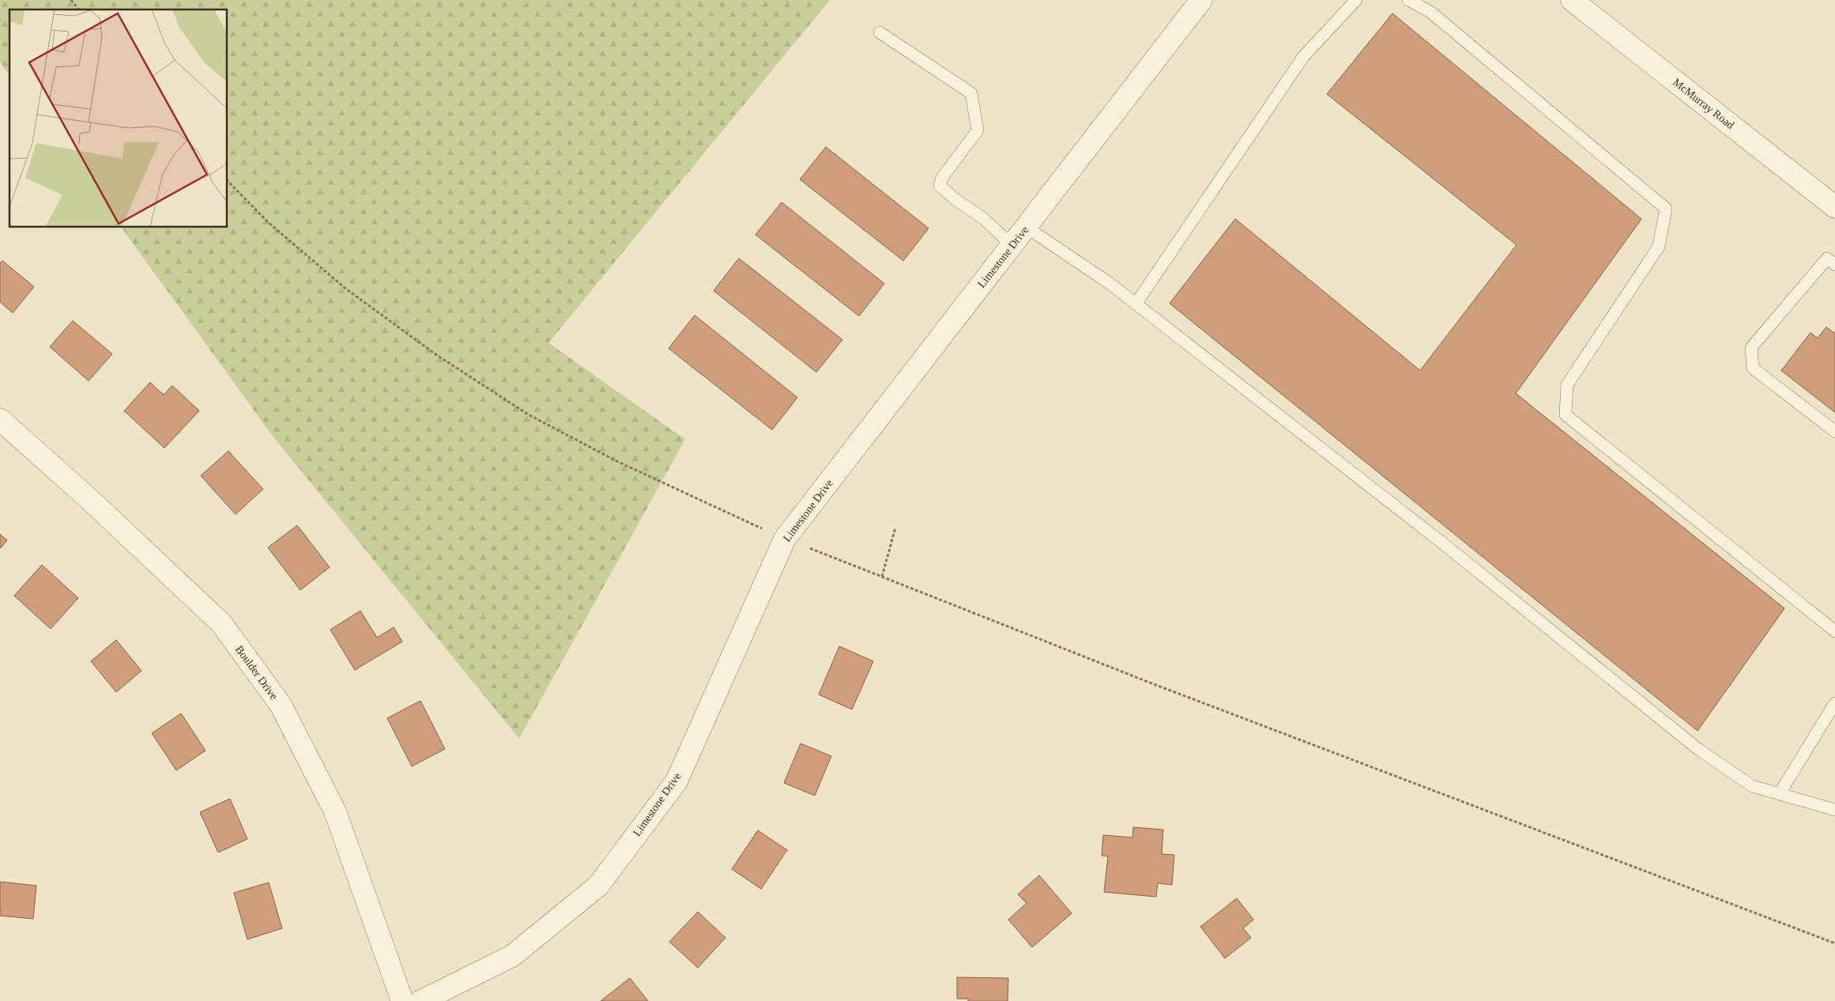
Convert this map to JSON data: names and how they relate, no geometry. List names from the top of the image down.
{
  "streets": {
    "street": ["McMurray Road", "Limestone Drive", "Boulder Drive"]
  }
}
